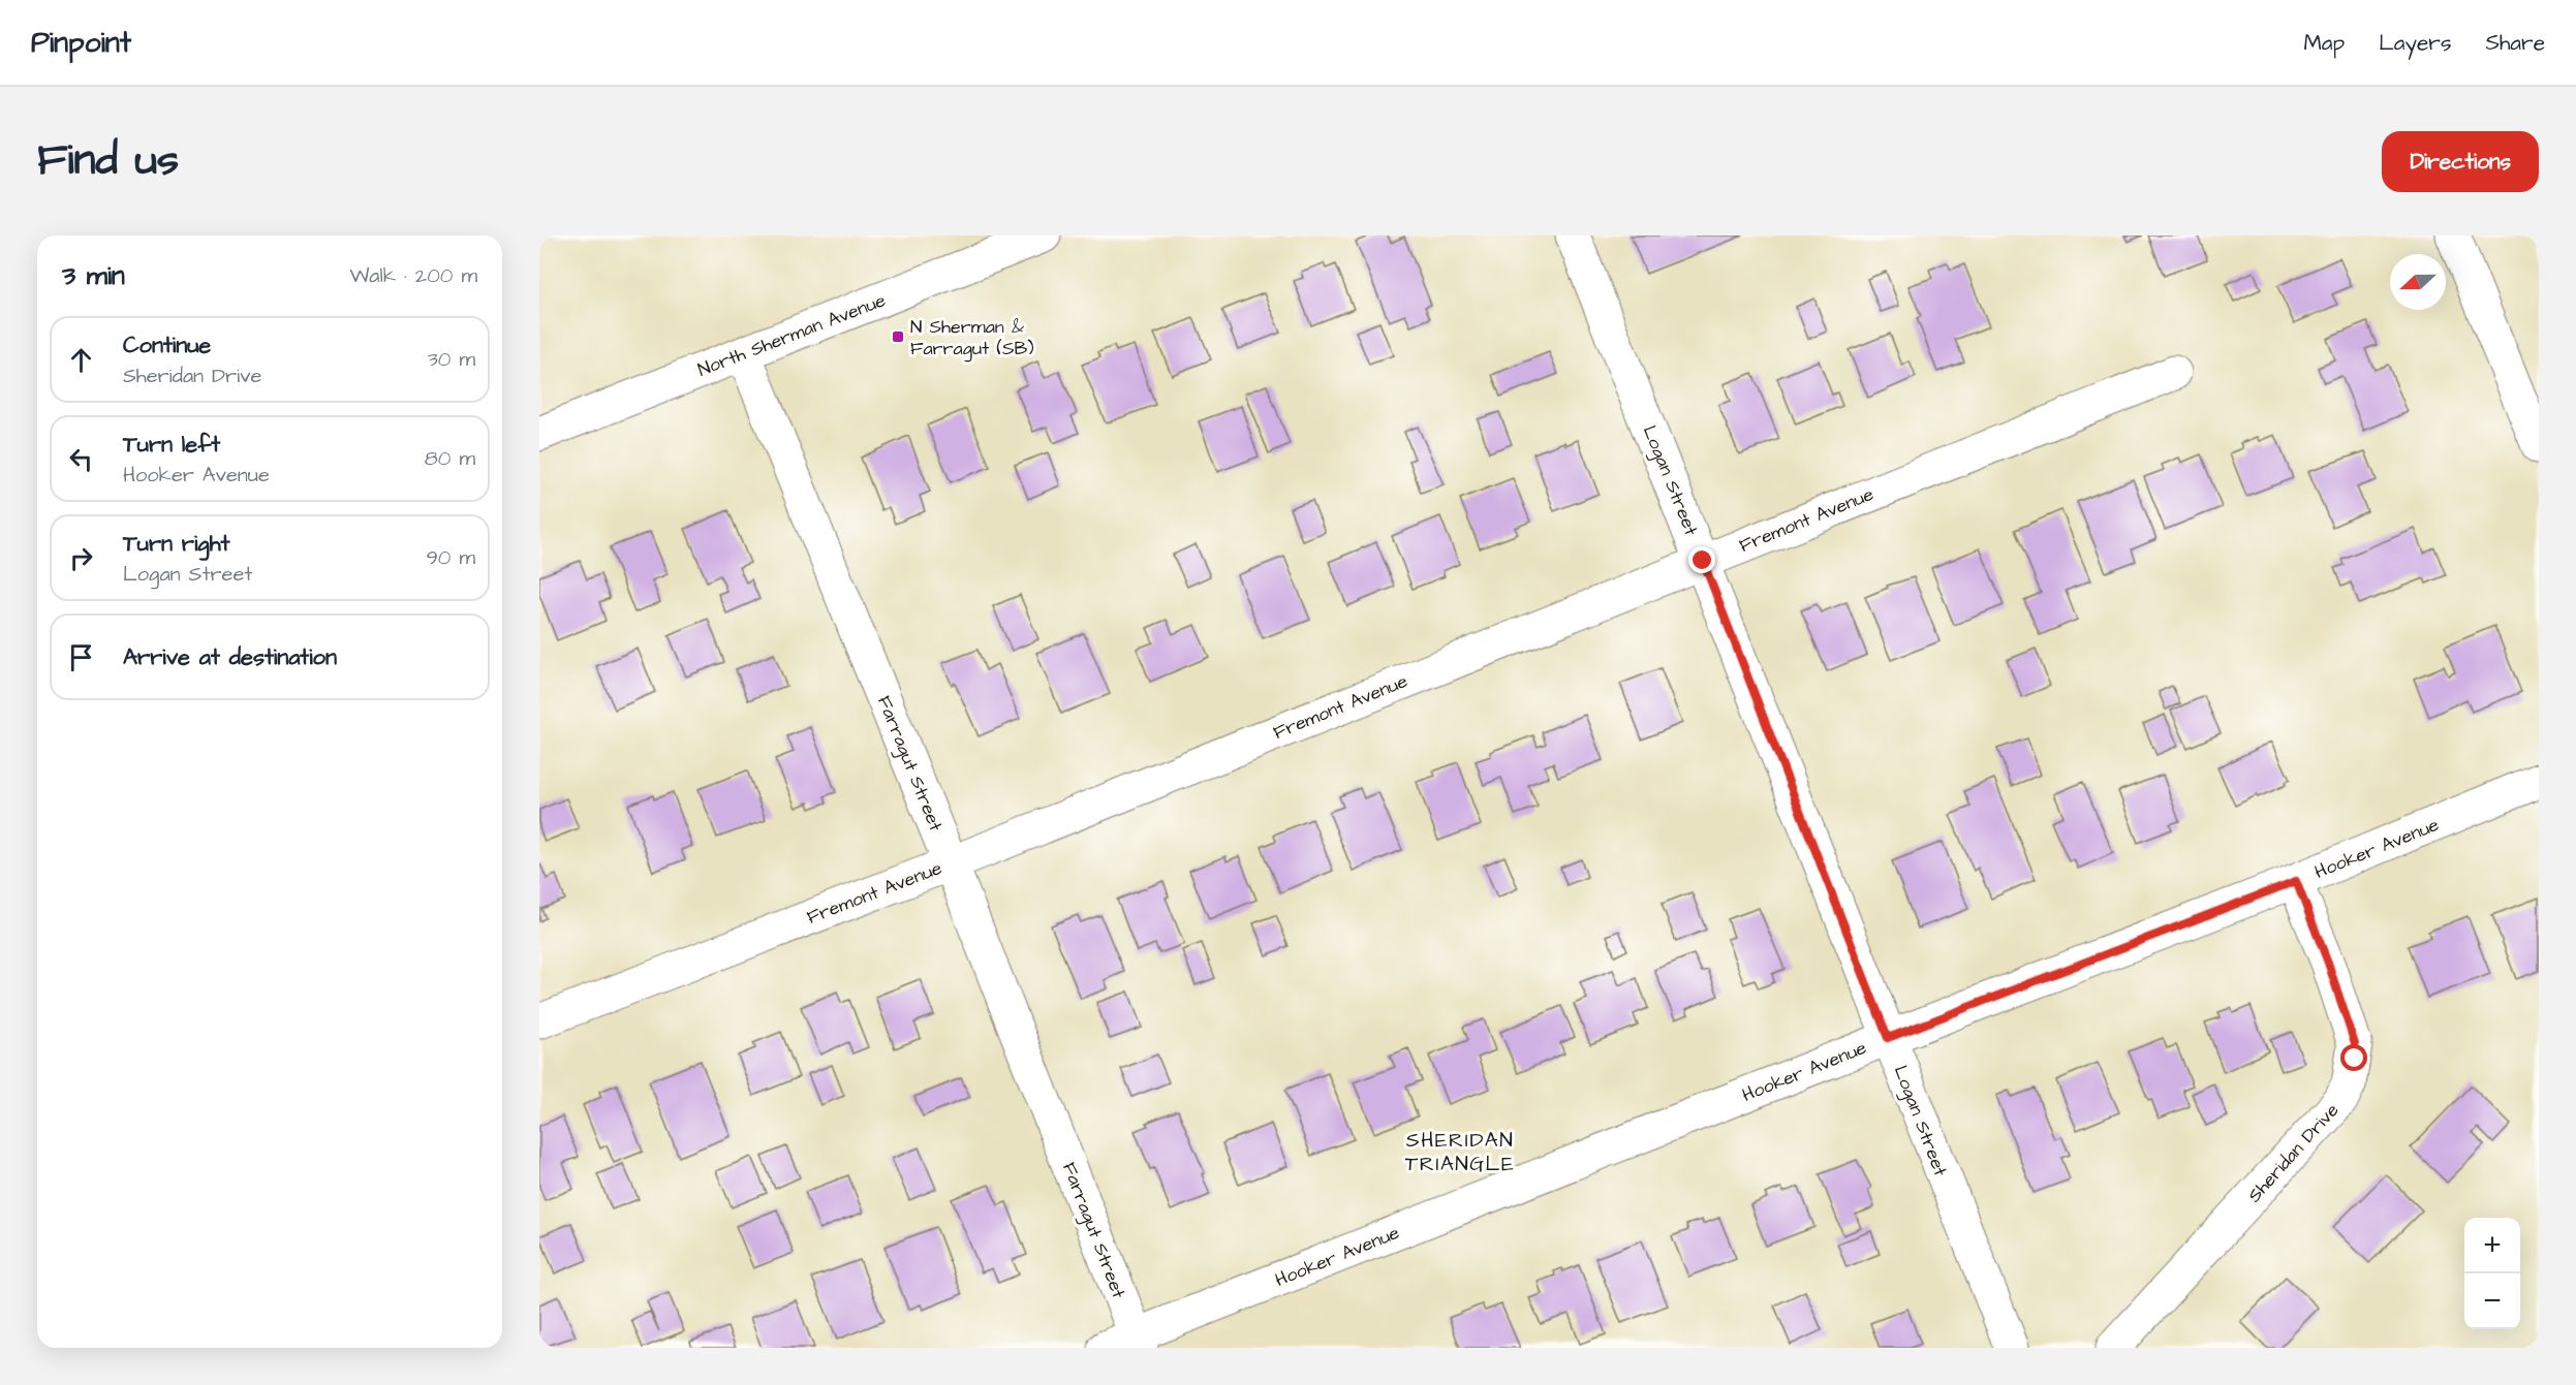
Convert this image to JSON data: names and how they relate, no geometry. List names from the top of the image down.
{
  "streets": {
    "street": [
      "North Sherman Avenue",
      "Logan Street",
      "Fremont Avenue",
      "Farragut Street",
      "Hooker Avenue",
      "Sheridan Drive"
    ]
  },
  "crossings": [
    ["North Sherman Avenue", "Farragut Street"],
    ["Logan Street", "Fremont Avenue"],
    ["Logan Street", "Hooker Avenue"],
    ["Fremont Avenue", "Farragut Street"],
    ["Farragut Street", "Hooker Avenue"],
    ["Hooker Avenue", "Sheridan Drive"]
  ],
  "districts": ["SHERIDAN TRIANGLE"],
  "places": {
    "transit": ["N Sherman & Farragut (SB)"]
  },
  "north": "left",
  "page": {
    "header": "Pinpoint",
    "nav": ["Map", "Layers", "Share"],
    "title": "Find us",
    "buttons": "Directions",
    "heading": ["3 min", "Walk · 200 m"],
    "list": [
      ["Continue", "Sheridan Drive", "30 m"],
      ["Turn left", "Hooker Avenue", "80 m"],
      ["Turn right", "Logan Street", "90 m"],
      "Arrive at destination"
    ],
    "map_buttons": ["+", "−"]
  }
}
